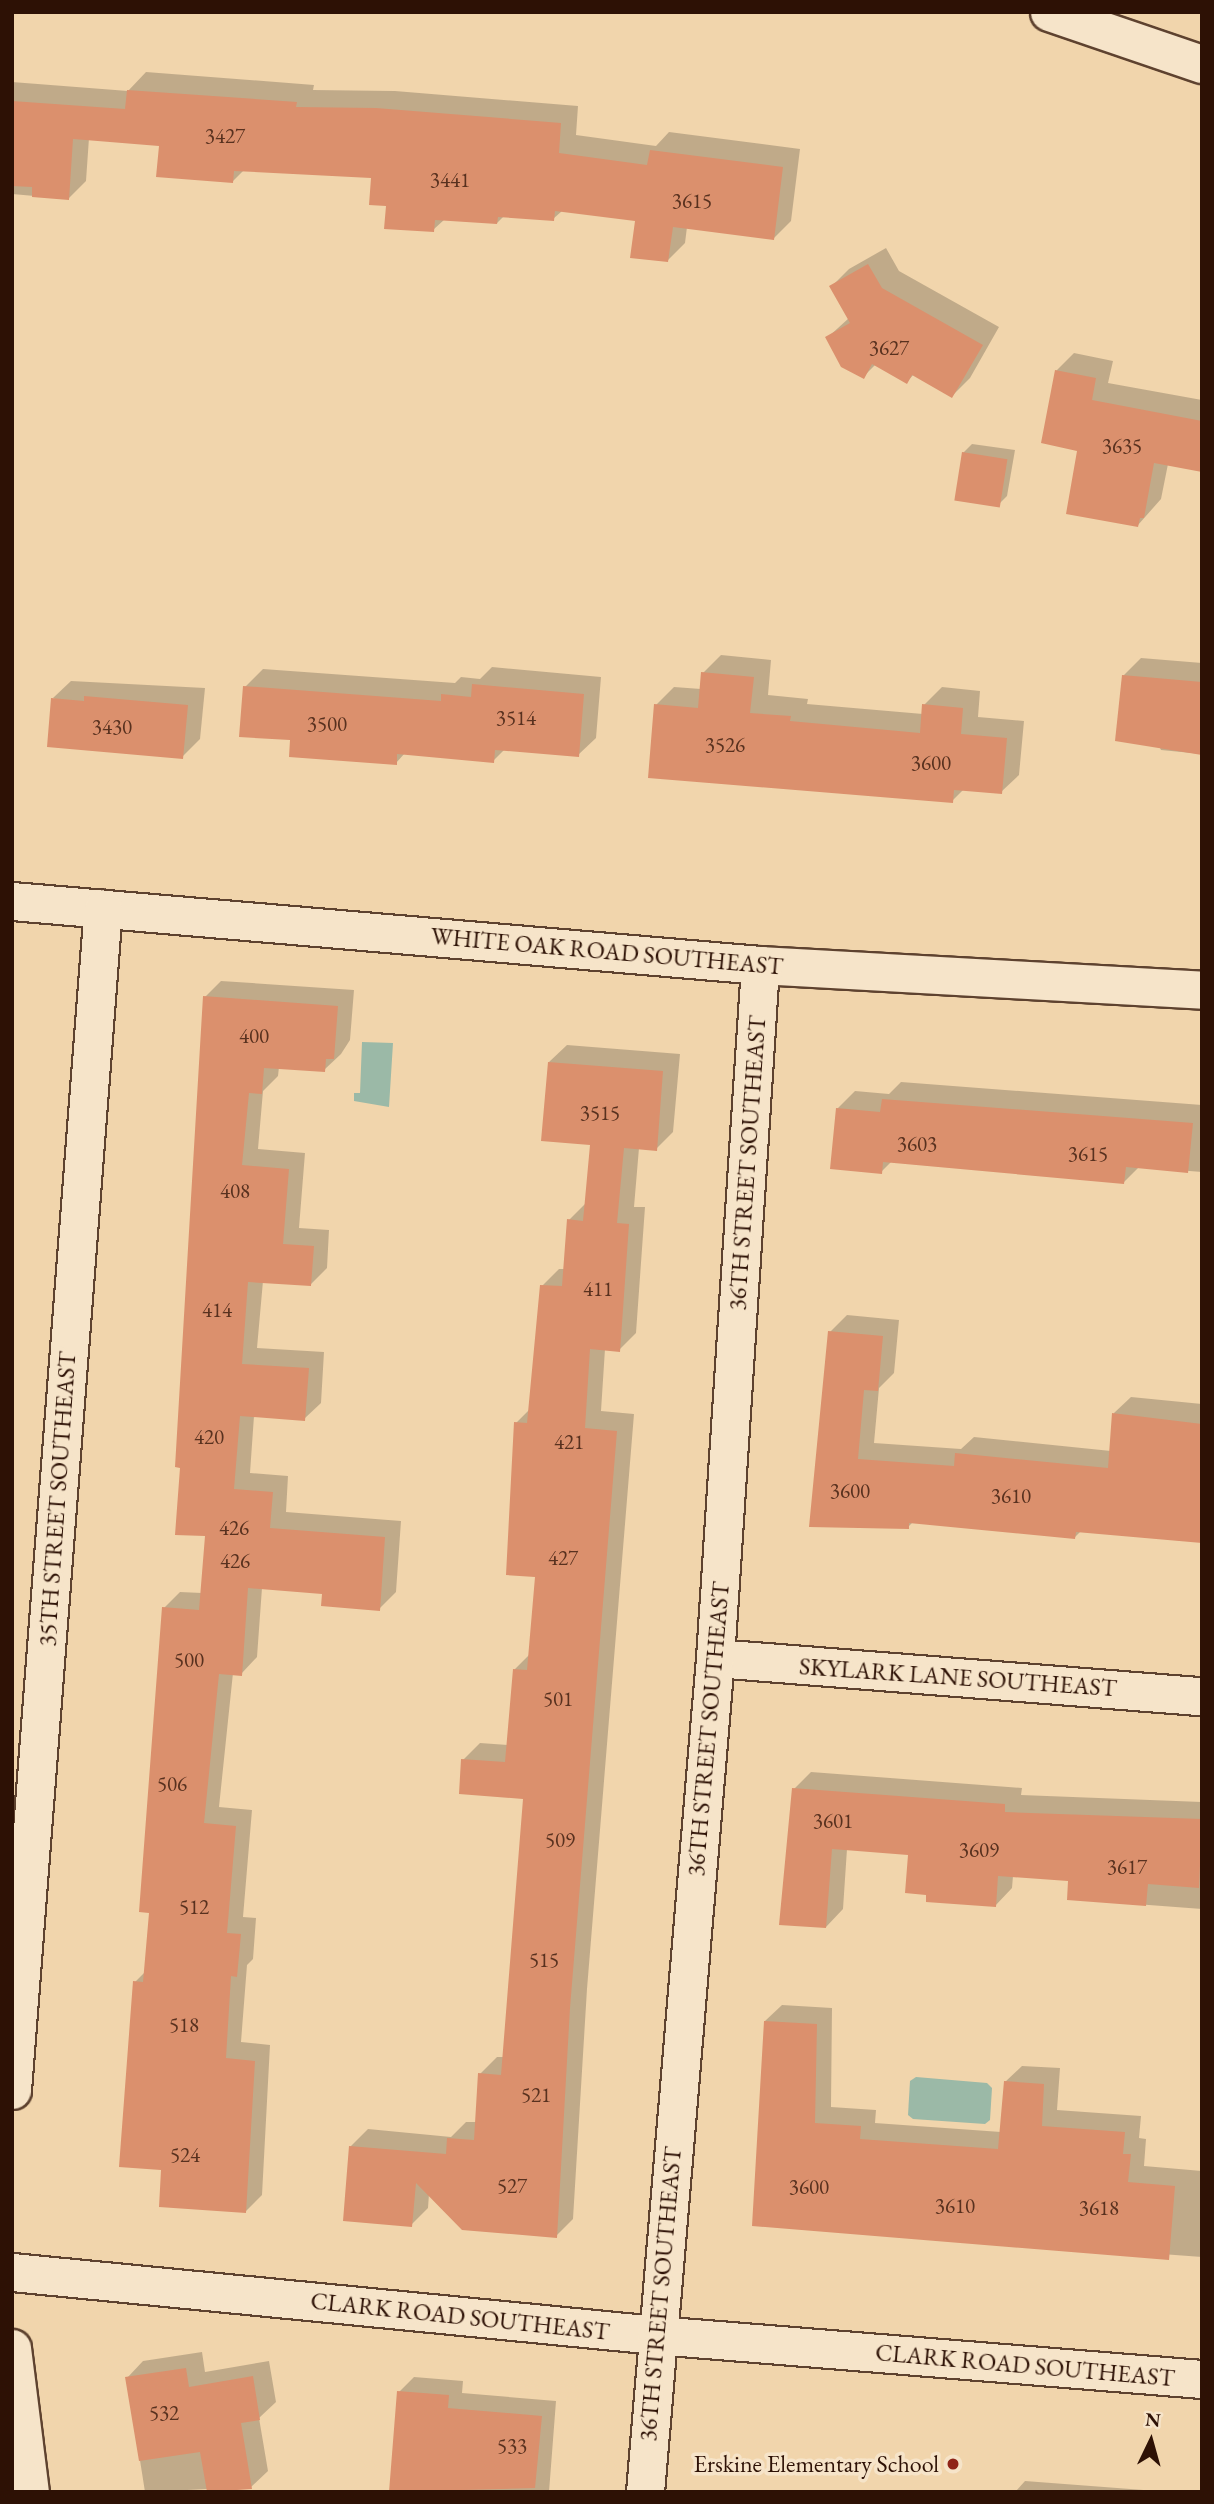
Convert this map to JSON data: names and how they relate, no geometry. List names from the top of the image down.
{
  "streets": {
    "street": [
      "WHITE OAK ROAD SOUTHEAST",
      "36TH STREET SOUTHEAST",
      "35TH STREET SOUTHEAST",
      "SKYLARK LANE SOUTHEAST",
      "CLARK ROAD SOUTHEAST"
    ]
  },
  "crossings": [
    ["WHITE OAK ROAD SOUTHEAST", "36TH STREET SOUTHEAST"],
    ["WHITE OAK ROAD SOUTHEAST", "35TH STREET SOUTHEAST"],
    ["36TH STREET SOUTHEAST", "SKYLARK LANE SOUTHEAST"],
    ["36TH STREET SOUTHEAST", "CLARK ROAD SOUTHEAST"]
  ],
  "places": ["Erskine Elementary School"],
  "house_numbers": [
    "3427",
    "3441",
    "3615",
    "3627",
    "3635",
    "3514",
    "3500",
    "3430",
    "3526",
    "3600",
    "400",
    "3515",
    "3603",
    "3615",
    "408",
    "411",
    "414",
    "420",
    "421",
    "3600",
    "3610",
    "426",
    "427",
    "426",
    "500",
    "501",
    "506",
    "3601",
    "509",
    "3609",
    "3617",
    "512",
    "515",
    "518",
    "521",
    "524",
    "527",
    "3600",
    "3610",
    "3618",
    "532",
    "533"
  ],
  "north": "top"
}
